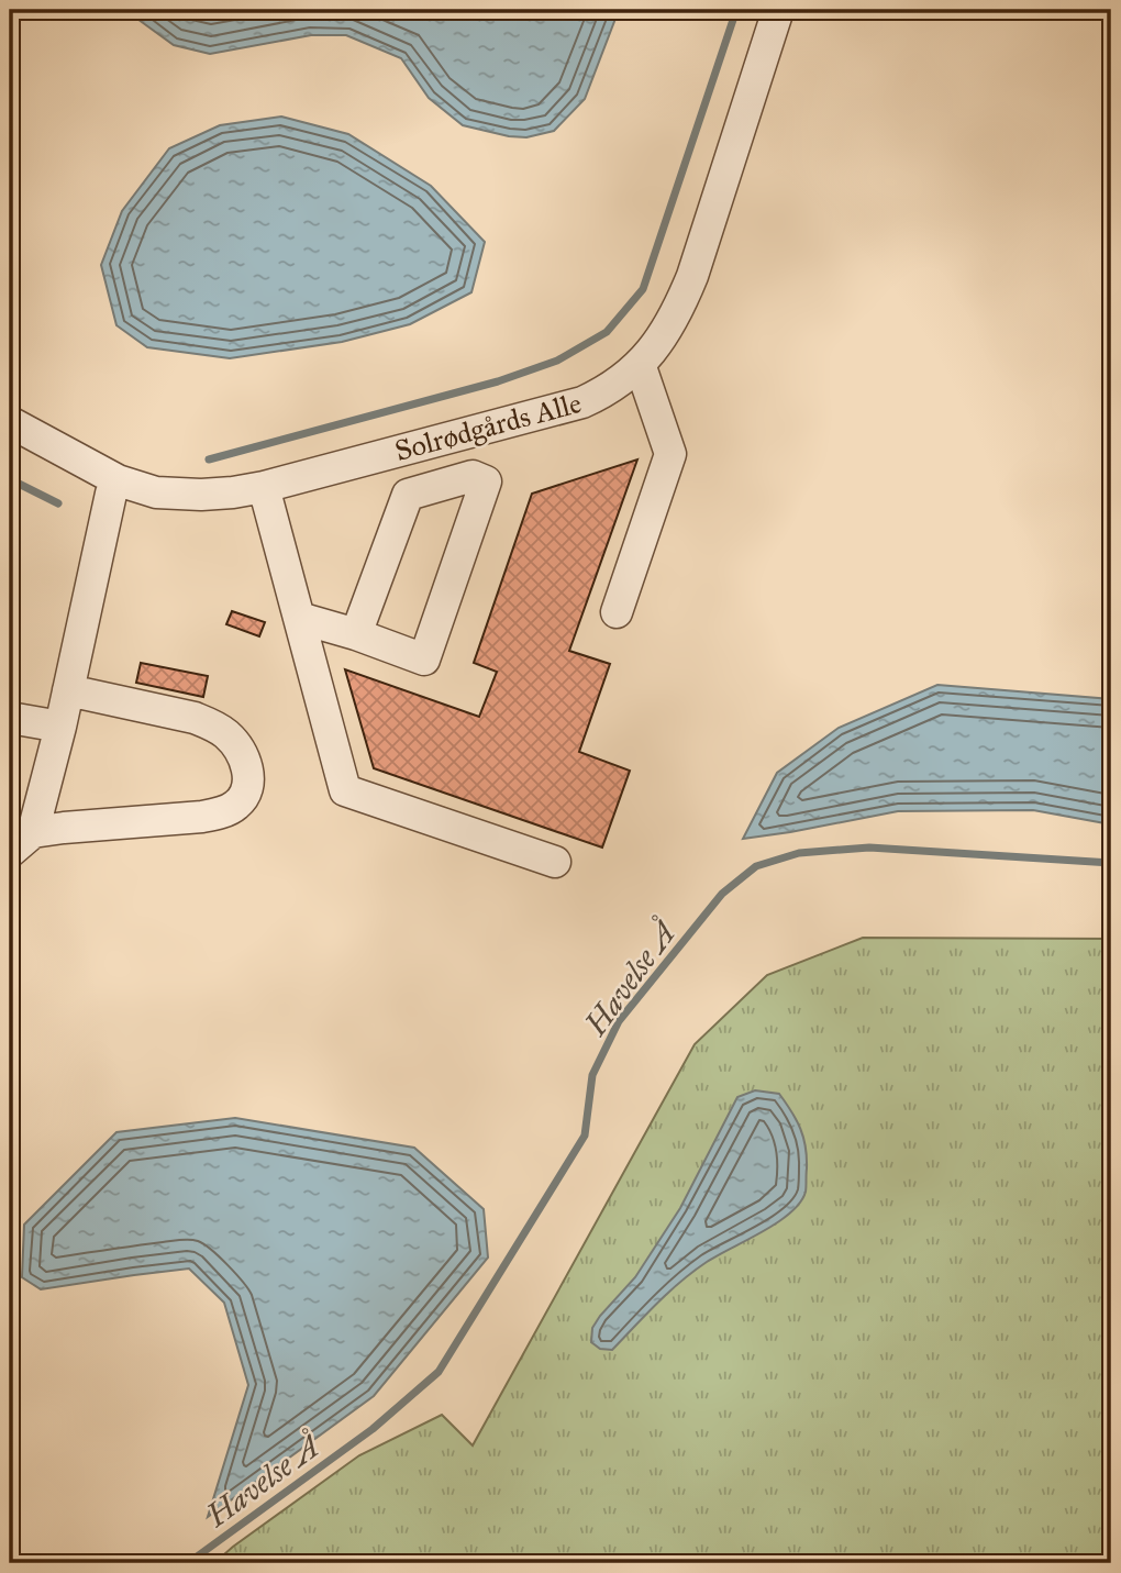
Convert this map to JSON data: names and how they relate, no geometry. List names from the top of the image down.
{
  "streets": {
    "lane": ["Solrødgårds Alle"]
  },
  "water": ["Havelse Å"]
}
